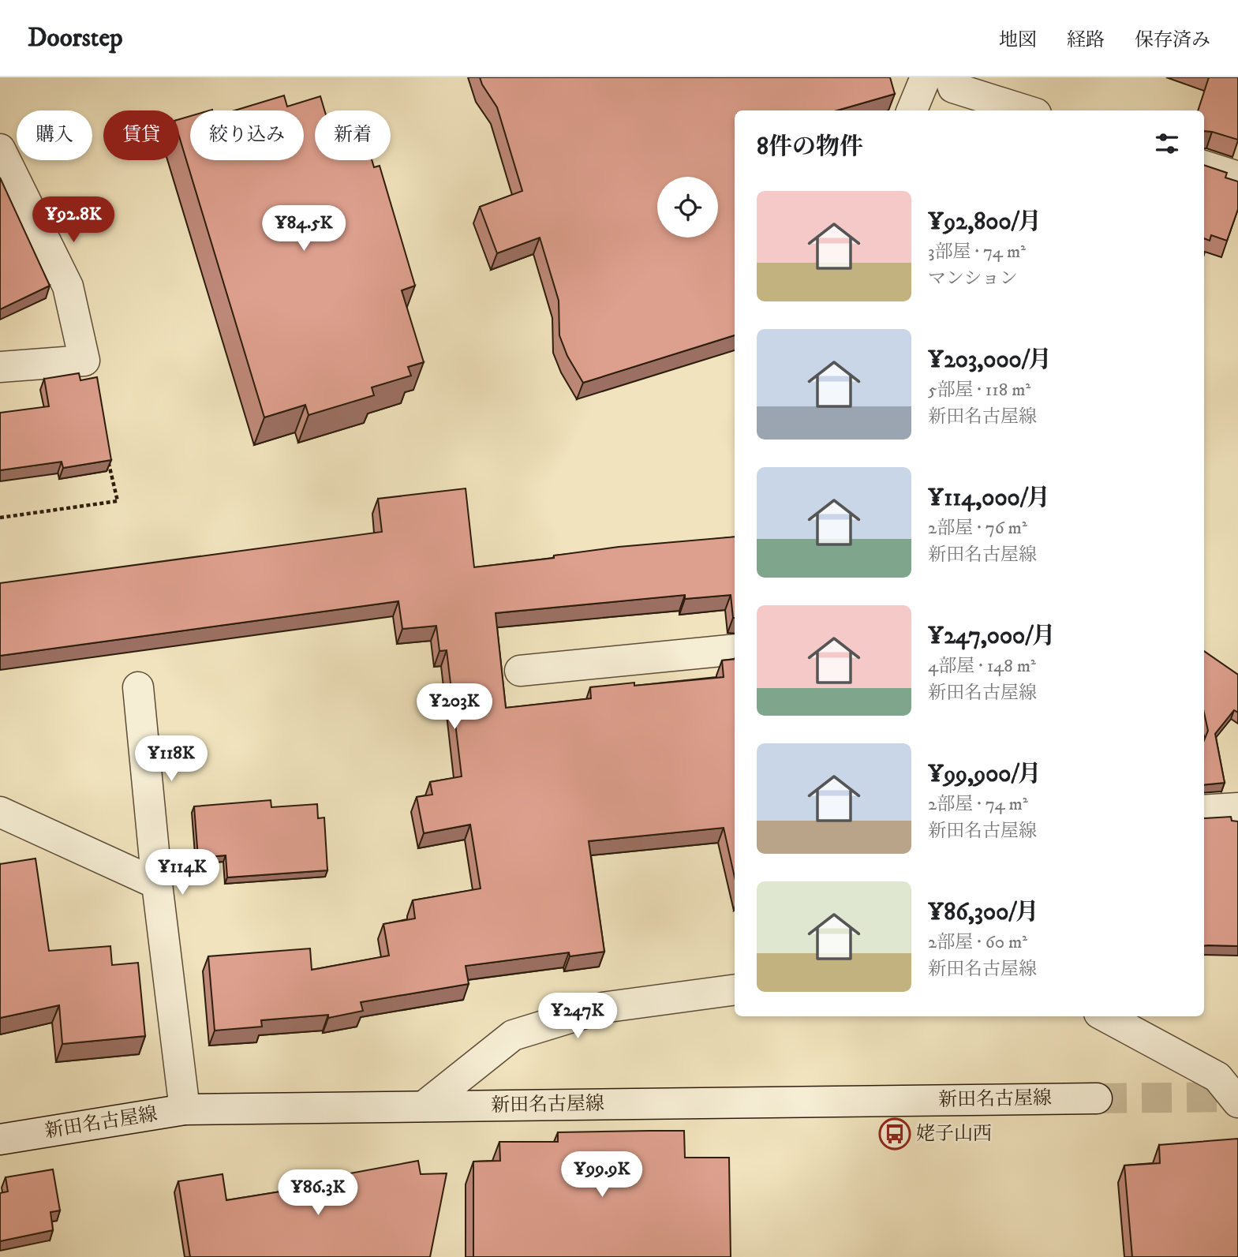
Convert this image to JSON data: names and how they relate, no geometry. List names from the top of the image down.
{
  "streets": {
    "street": ["新田名古屋線"]
  },
  "places": {
    "bus stop": ["姥子山西"]
  },
  "page": {
    "header": "Doorstep",
    "nav": ["地図", "経路", "保存済み"],
    "chip": [
      "購入",
      "賃貸",
      "絞り込み",
      "新着"
    ],
    "heading": "8件の物件",
    "list": [
      {
        "name": "¥92,800/月",
        "note": "3部屋 · 74 m² · マンション"
      },
      {
        "name": "¥203,000/月",
        "note": "5部屋 · 118 m² · 新田名古屋線"
      },
      {
        "name": "¥114,000/月",
        "note": "2部屋 · 76 m² · 新田名古屋線"
      },
      {
        "name": "¥247,000/月",
        "note": "4部屋 · 148 m² · 新田名古屋線"
      },
      {
        "name": "¥99,900/月",
        "note": "2部屋 · 74 m² · 新田名古屋線"
      },
      {
        "name": "¥86,300/月",
        "note": "2部屋 · 60 m² · 新田名古屋線"
      }
    ],
    "price": [
      "¥92.8K",
      "¥84.5K",
      "¥203K",
      "¥118K",
      "¥114K",
      "¥247K",
      "¥99.9K",
      "¥86.3K"
    ]
  }
}
